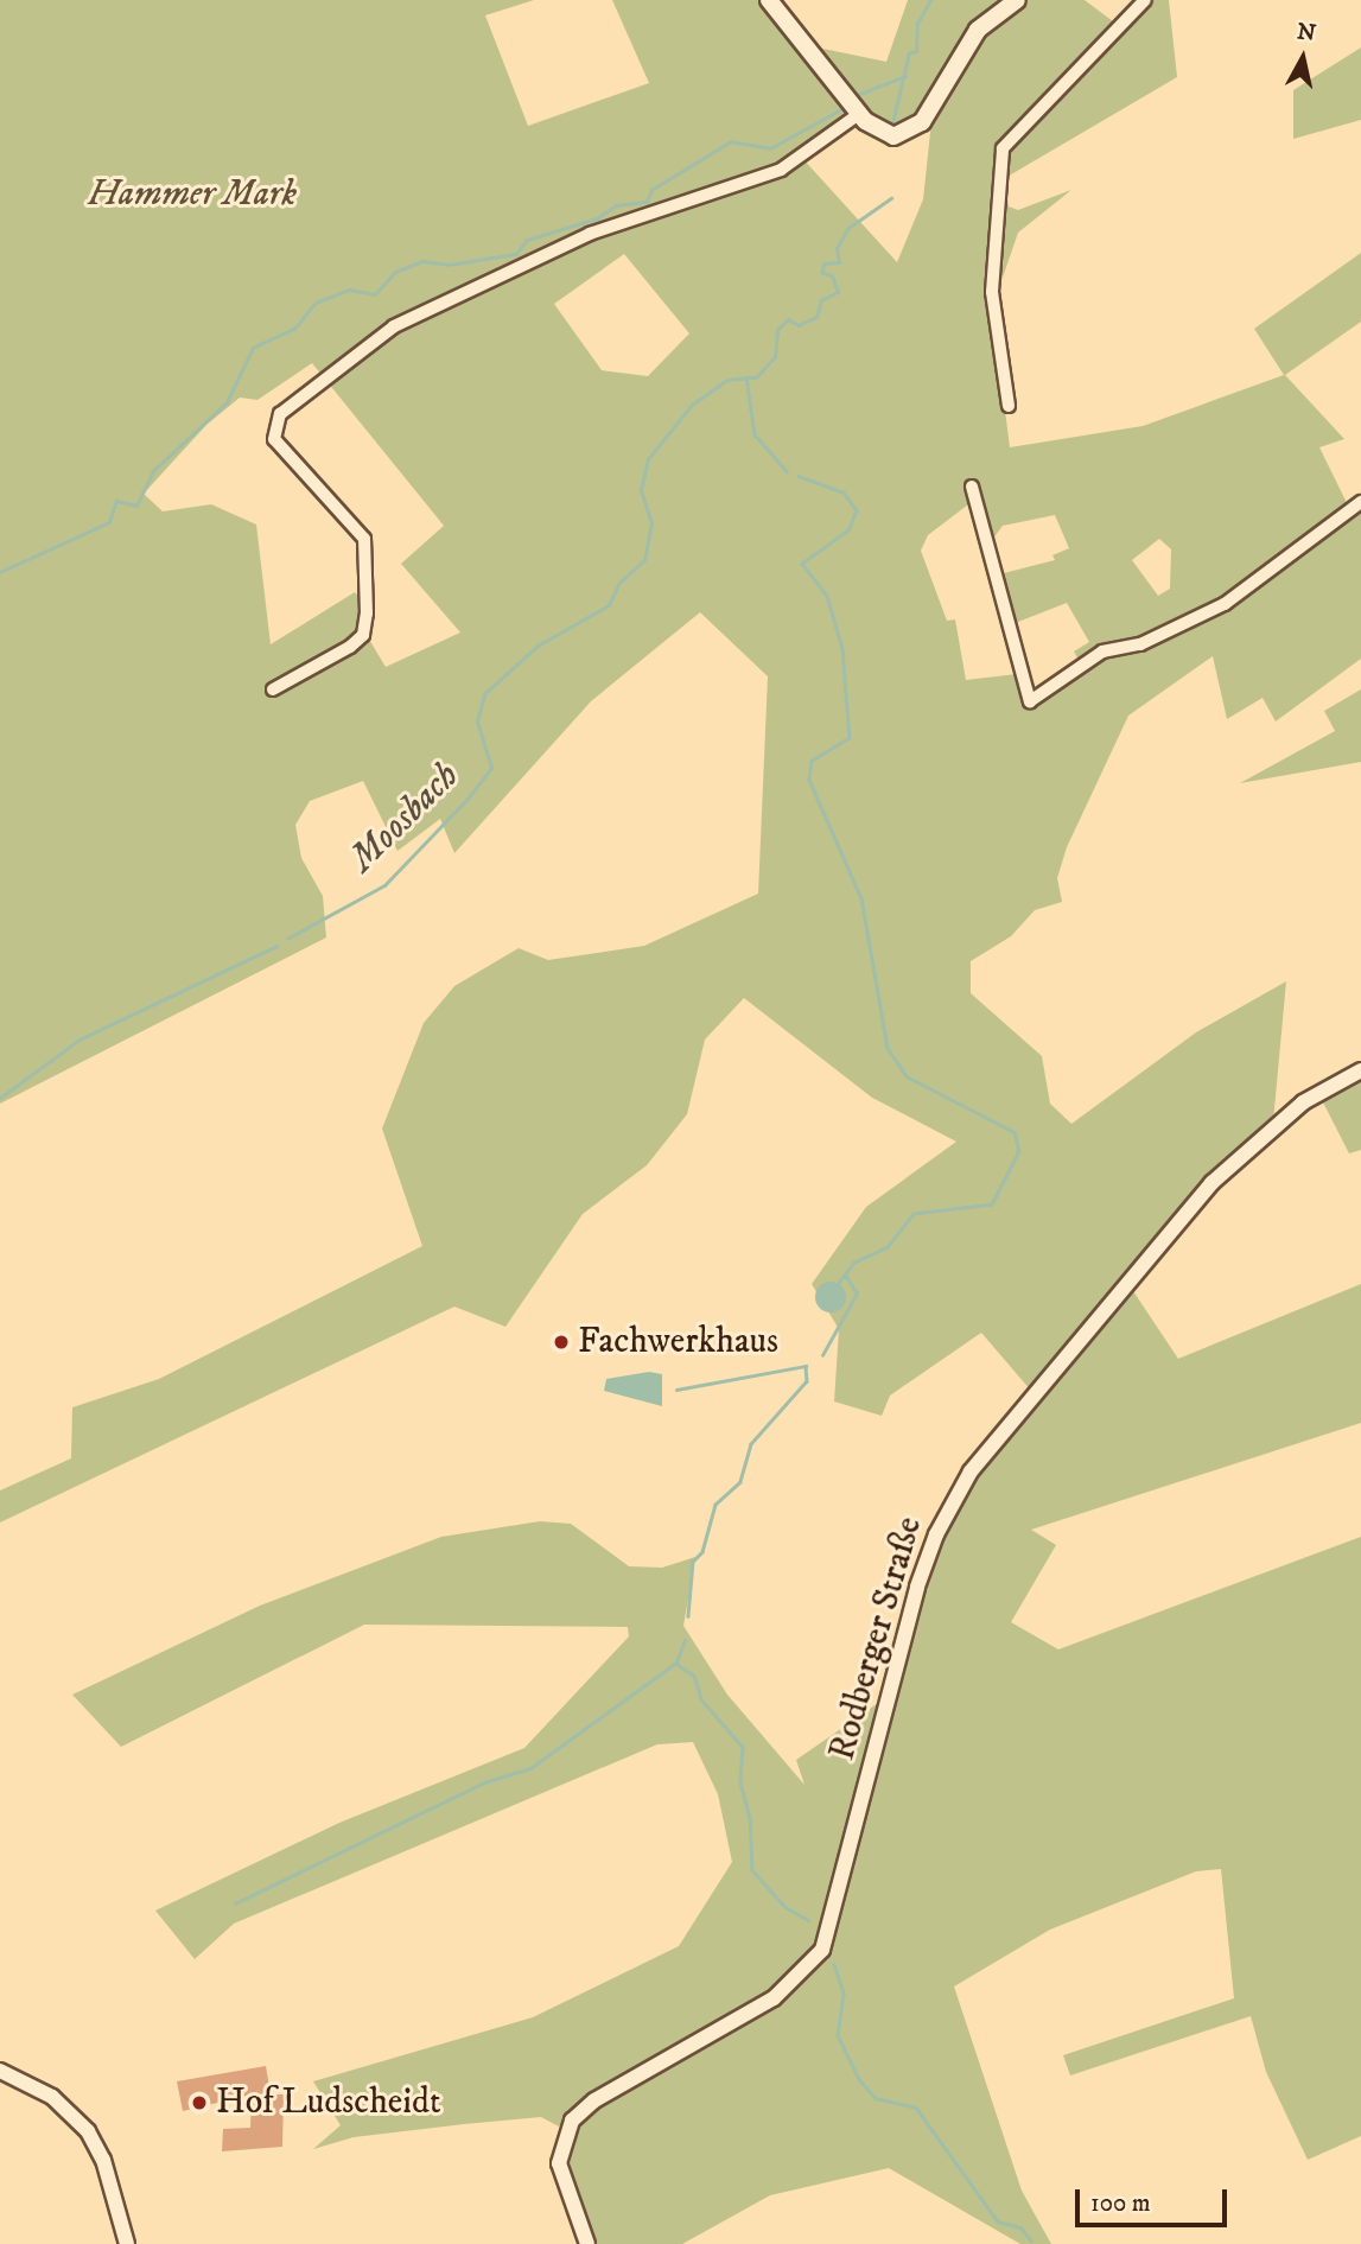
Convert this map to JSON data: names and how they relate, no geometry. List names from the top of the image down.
{
  "streets": {
    "street": ["Rodberger Straße"]
  },
  "water": ["Moosbach"],
  "parks": ["Hammer Mark"],
  "places": ["Fachwerkhaus", "Hof Ludscheidt"],
  "scale_bar": "100 m",
  "north": "top"
}
